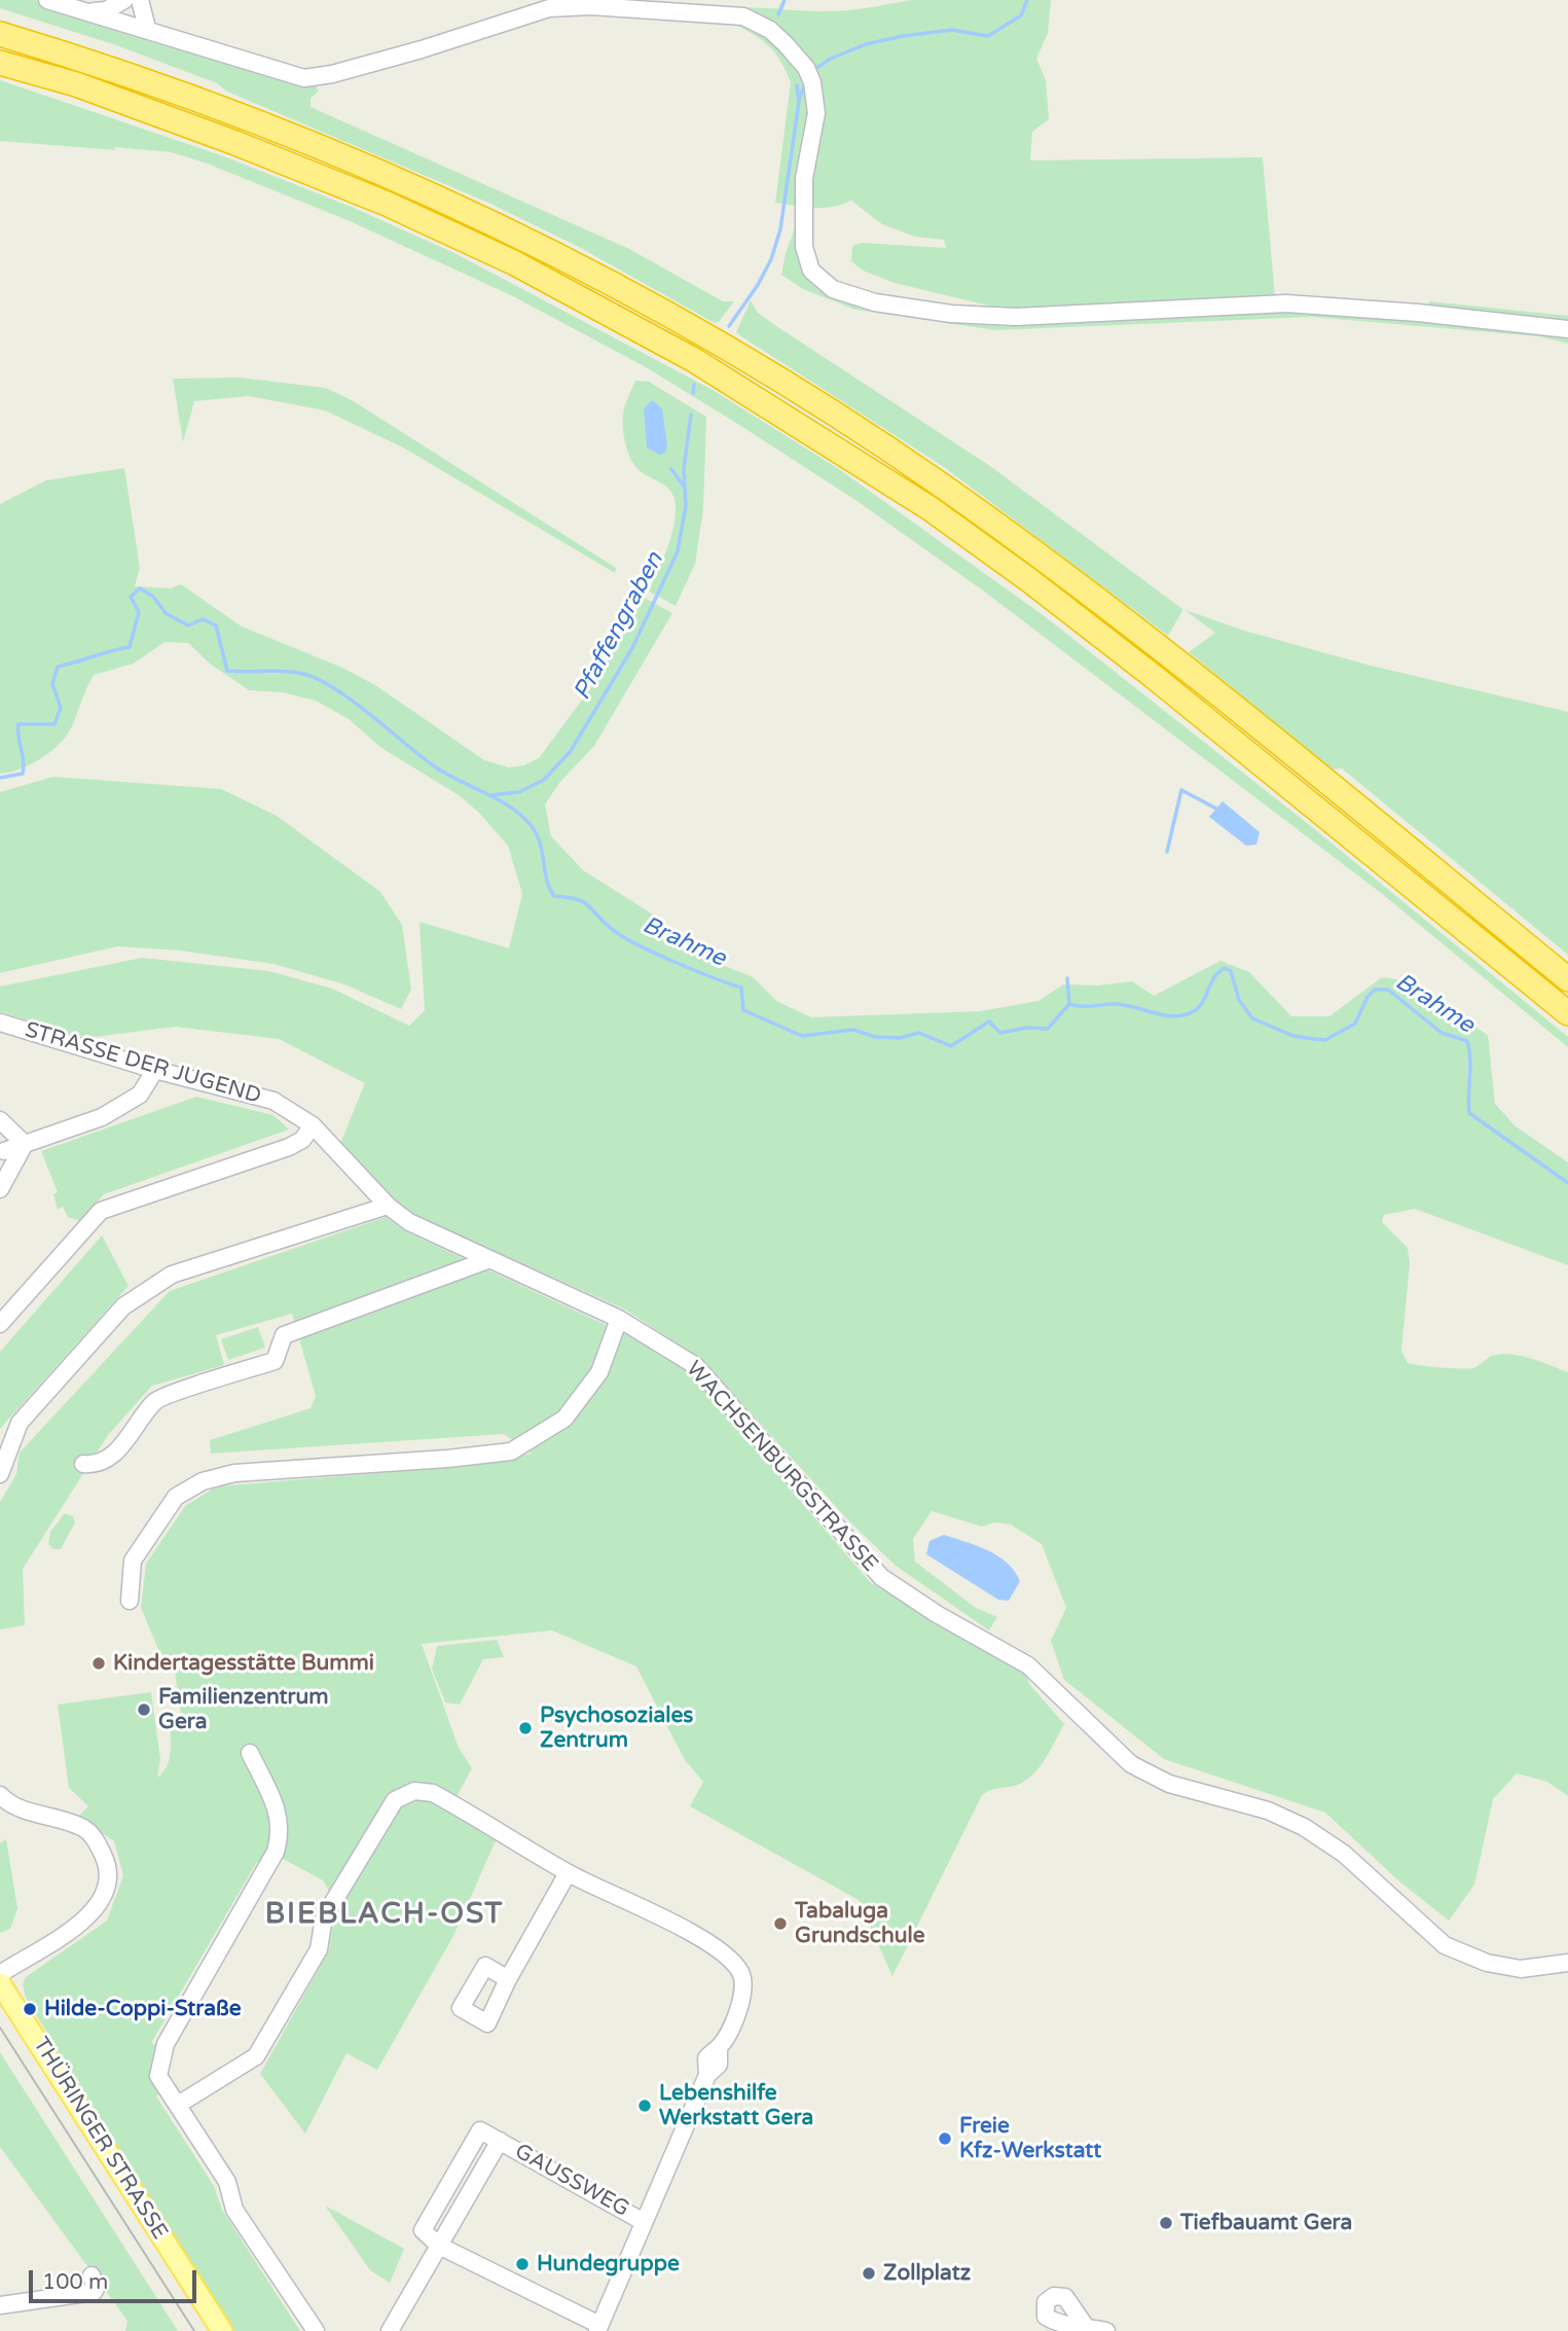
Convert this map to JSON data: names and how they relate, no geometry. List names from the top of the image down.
{
  "streets": {
    "main road": ["THÜRINGER STRASSE"],
    "street": ["STRASSE DER JUGEND", "WACHSENBURGSTRASSE", "GAUSSWEG"]
  },
  "crossings": [
    ["STRASSE DER JUGEND", "WACHSENBURGSTRASSE"]
  ],
  "districts": ["BIEBLACH-OST"],
  "water": ["Pfaffengraben", "Brahme"],
  "places": [
    "Kindertagesstätte Bummi",
    "Familienzentrum Gera",
    "Psychosoziales Zentrum",
    "Tabaluga Grundschule",
    "Hilde-Coppi-Straße",
    "Lebenshilfe Werkstatt Gera",
    "Freie Kfz-Werkstatt",
    "Tiefbauamt Gera",
    "Hundegruppe",
    "Zollplatz"
  ],
  "scale_bar": "100 m"
}
